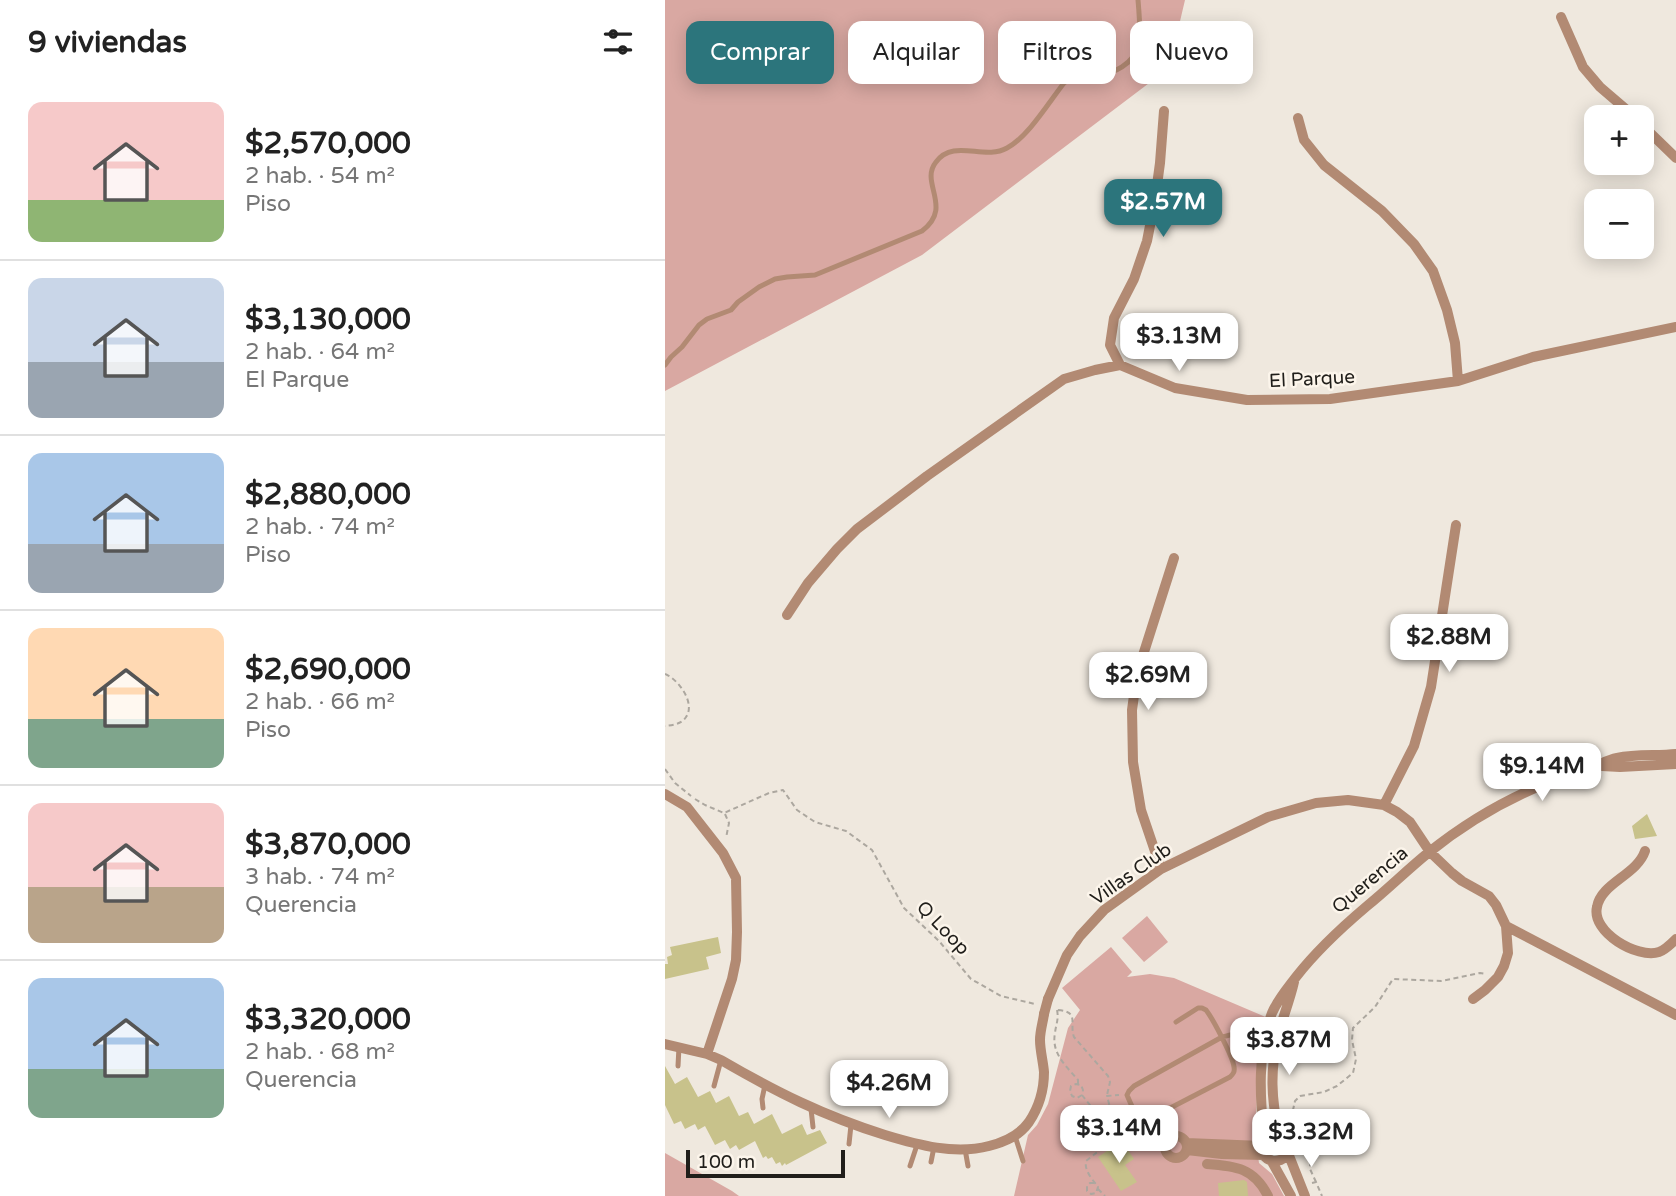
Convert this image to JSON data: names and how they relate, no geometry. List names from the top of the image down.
{
  "streets": {
    "street": ["El Parque", "Villas Club", "Querencia"],
    "path": ["Q Loop"]
  },
  "crossings": [
    ["Villas Club", "Querencia"]
  ],
  "scale_bar": "100 m",
  "page": {
    "heading": "9 viviendas",
    "chip": [
      "Comprar",
      "Alquilar",
      "Filtros",
      "Nuevo"
    ],
    "list": [
      {
        "name": "$2,570,000",
        "note": "2 hab. · 54 m² · Piso"
      },
      {
        "name": "$3,130,000",
        "note": "2 hab. · 64 m² · El Parque"
      },
      {
        "name": "$2,880,000",
        "note": "2 hab. · 74 m² · Piso"
      },
      {
        "name": "$2,690,000",
        "note": "2 hab. · 66 m² · Piso"
      },
      {
        "name": "$3,870,000",
        "note": "3 hab. · 74 m² · Querencia"
      },
      {
        "name": "$3,320,000",
        "note": "2 hab. · 68 m² · Querencia"
      }
    ],
    "map_buttons": ["+", "−"],
    "price": [
      "$2.57M",
      "$3.13M",
      "$2.88M",
      "$2.69M",
      "$9.14M",
      "$3.87M",
      "$4.26M",
      "$3.14M",
      "$3.32M"
    ],
    "scale": "100 m"
  }
}
